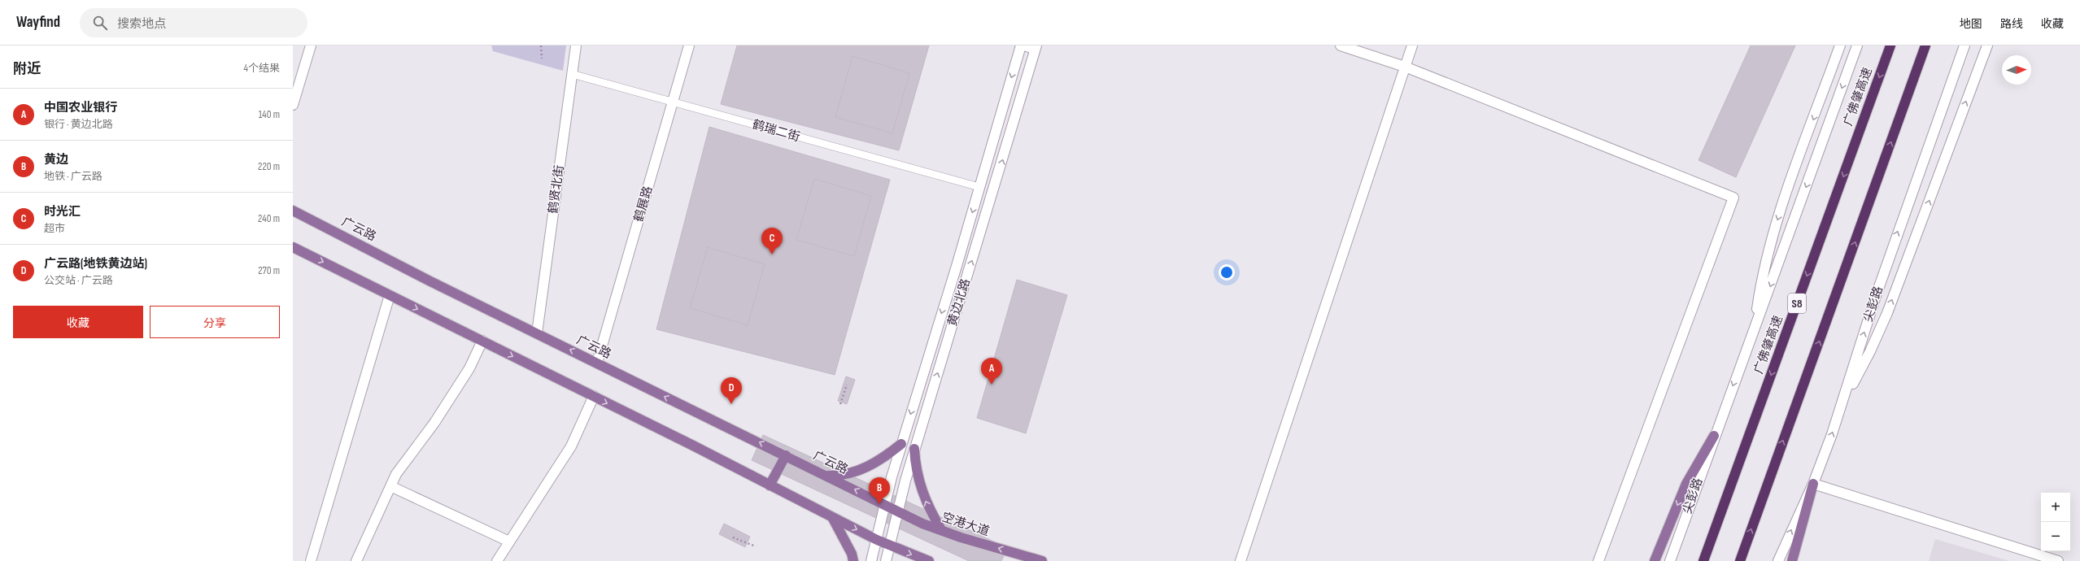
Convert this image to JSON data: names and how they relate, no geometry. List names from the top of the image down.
{
  "streets": {
    "highway": ["广佛肇高速", "S8"],
    "main road": ["广云路", "空港大道"],
    "street": [
      "鹤贤北街",
      "鹤展路",
      "黄边北路",
      "尖彭路"
    ],
    "lane": ["鹤瑞二街"]
  },
  "crossings": [
    ["鹤瑞二街", "鹤贤北街"],
    ["鹤瑞二街", "鹤展路"],
    ["鹤瑞二街", "黄边北路"],
    ["鹤贤北街", "广云路"],
    ["鹤展路", "广云路"],
    ["广云路", "黄边北路"],
    ["广云路", "空港大道"],
    ["黄边北路", "空港大道"]
  ],
  "one_way": ["空港大道"],
  "north": "right",
  "page": {
    "header": "Wayfind",
    "search": "搜索地点",
    "nav": ["地图", "路线", "收藏"],
    "heading": ["附近", "4个结果"],
    "list": [
      {
        "mark": "A",
        "name": "中国农业银行",
        "note": "银行 · 黄边北路",
        "value": "140 m"
      },
      {
        "mark": "B",
        "name": "黄边",
        "note": "地铁 · 广云路",
        "value": "220 m"
      },
      {
        "mark": "C",
        "name": "时光汇",
        "note": "超市",
        "value": "240 m"
      },
      {
        "mark": "D",
        "name": "广云路(地铁黄边站)",
        "note": "公交站 · 广云路",
        "value": "270 m"
      }
    ],
    "pins": [
      "C",
      "A",
      "D",
      "B"
    ],
    "buttons": ["收藏", "分享"],
    "map_buttons": ["+", "−"]
  }
}
